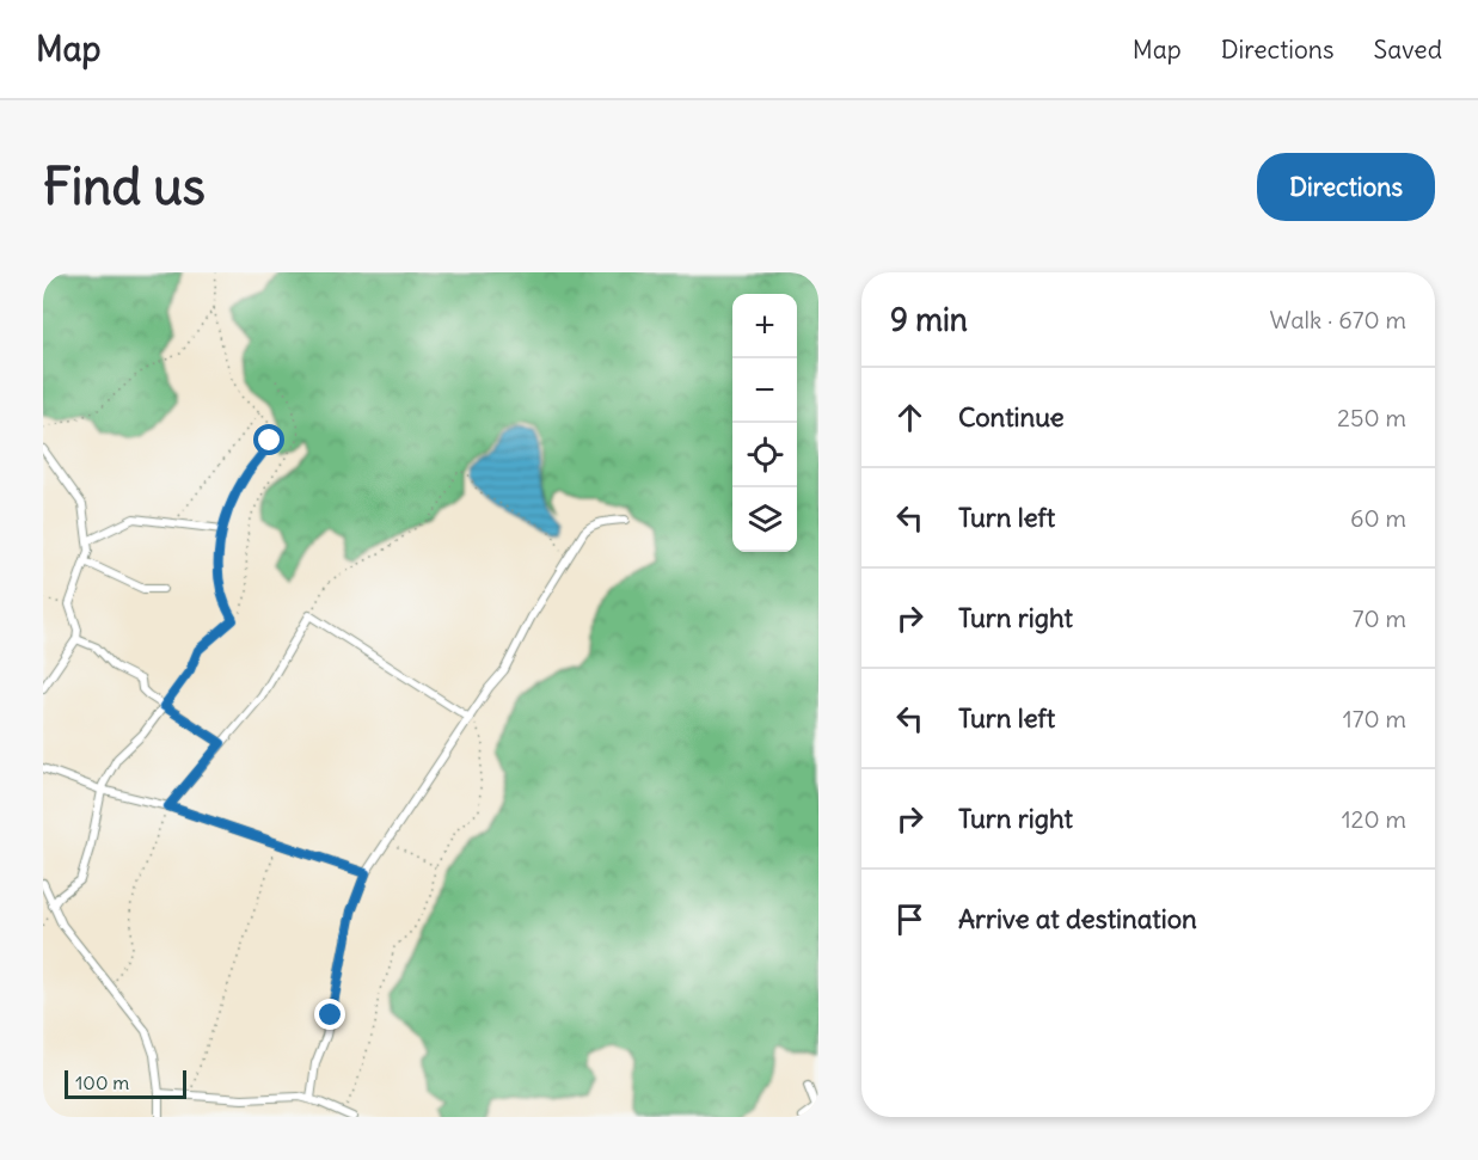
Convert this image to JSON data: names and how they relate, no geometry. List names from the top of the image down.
{
  "scale_bar": "100 m",
  "page": {
    "header": "Map",
    "nav": ["Map", "Directions", "Saved"],
    "buttons": "Directions",
    "title": "Find us",
    "heading": ["9 min", "Walk · 670 m"],
    "map_buttons": ["+", "−"],
    "list": [
      ["Continue", "250 m"],
      ["Turn left", "60 m"],
      ["Turn right", "70 m"],
      ["Turn left", "170 m"],
      ["Turn right", "120 m"],
      "Arrive at destination"
    ],
    "scale": "100 m"
  }
}
